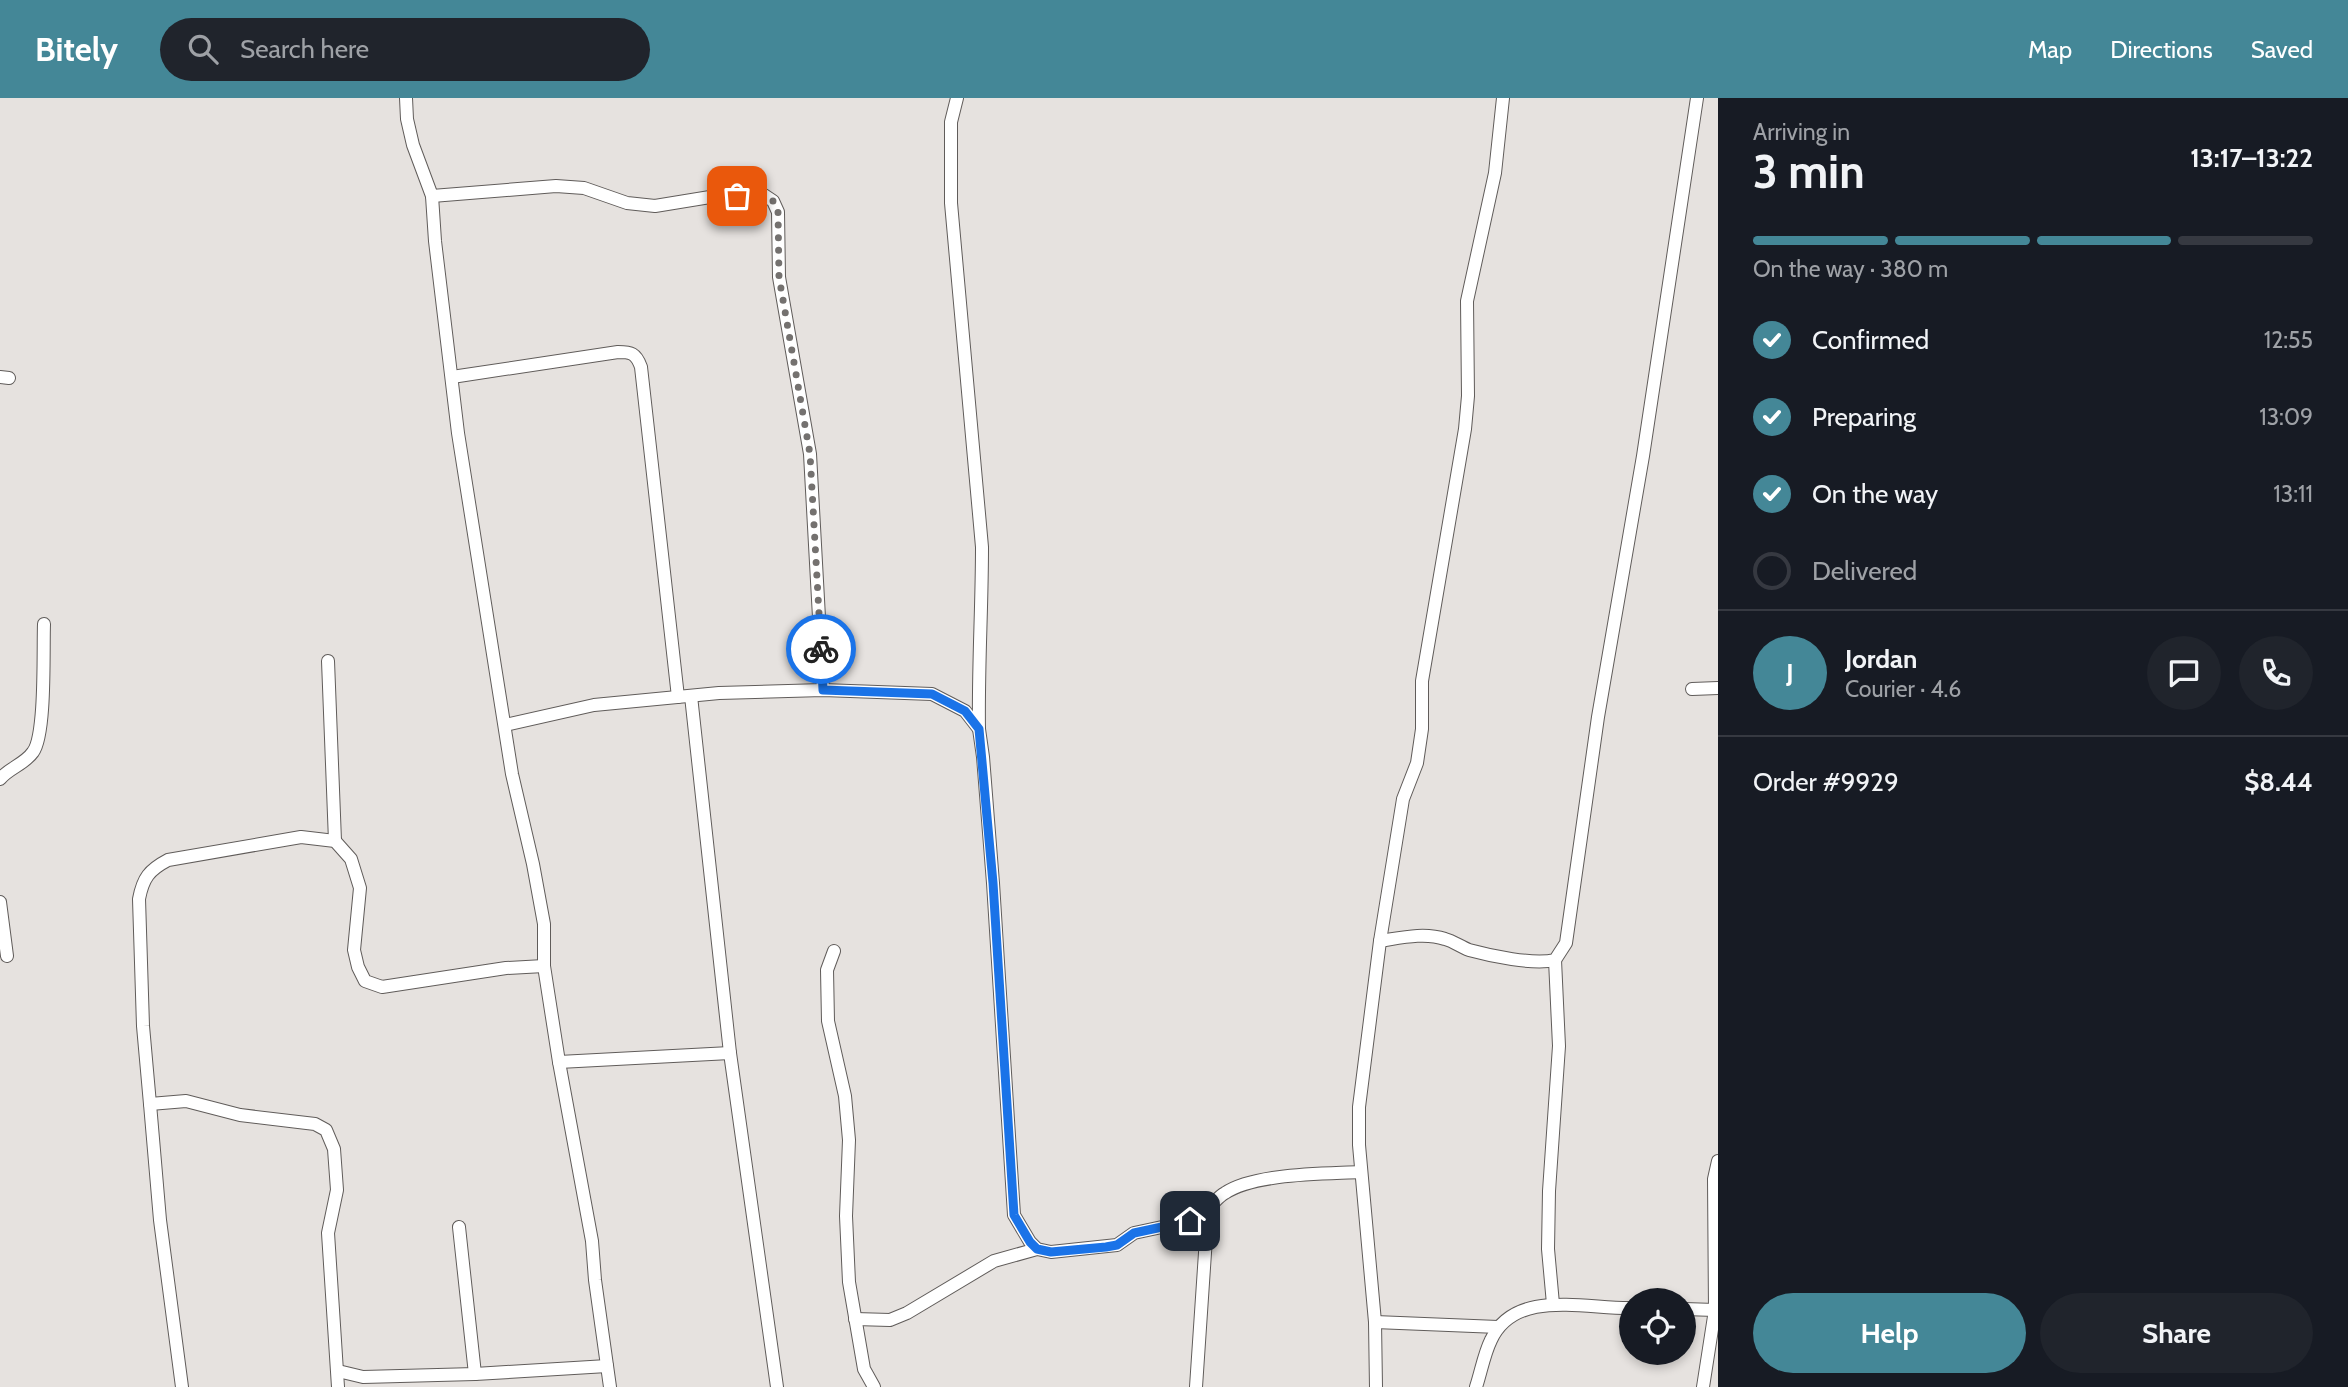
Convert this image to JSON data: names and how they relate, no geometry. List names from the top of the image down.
{
  "page": {
    "header": "Bitely",
    "search": "Search here",
    "nav": ["Map", "Directions", "Saved"],
    "heading": ["3 min", "Arriving in", "13:17–13:22"],
    "panel": [
      "Jordan",
      "Courier · 4.6",
      "Order #9929",
      "$8.44"
    ],
    "bar": "On the way · 380 m",
    "list": [
      ["Confirmed", "12:55"],
      ["Preparing", "13:09"],
      ["On the way", "13:11"],
      "Delivered"
    ],
    "round": "J",
    "buttons": ["Help", "Share"]
  }
}
